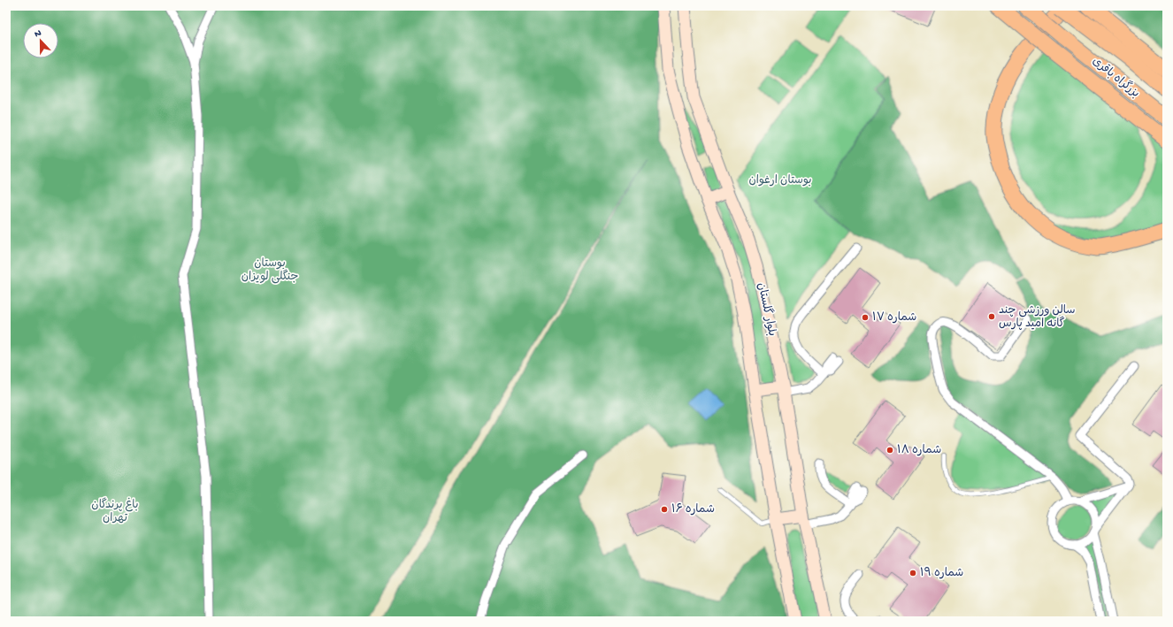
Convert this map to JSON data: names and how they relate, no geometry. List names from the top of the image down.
{
  "streets": {
    "highway": ["بزرگراه باقری"],
    "main road": ["بلوار گلستان"]
  },
  "parks": ["بوستان ارغوان", "بوستان جنگلی لویزان", "باغ پرندگان تهران"],
  "places": [
    "سالن ورزشی چند گانه امید پارس",
    "شماره ۱۷",
    "شماره ۱۸",
    "شماره ۱۶",
    "شماره ۱۹"
  ],
  "north": "top"
}
